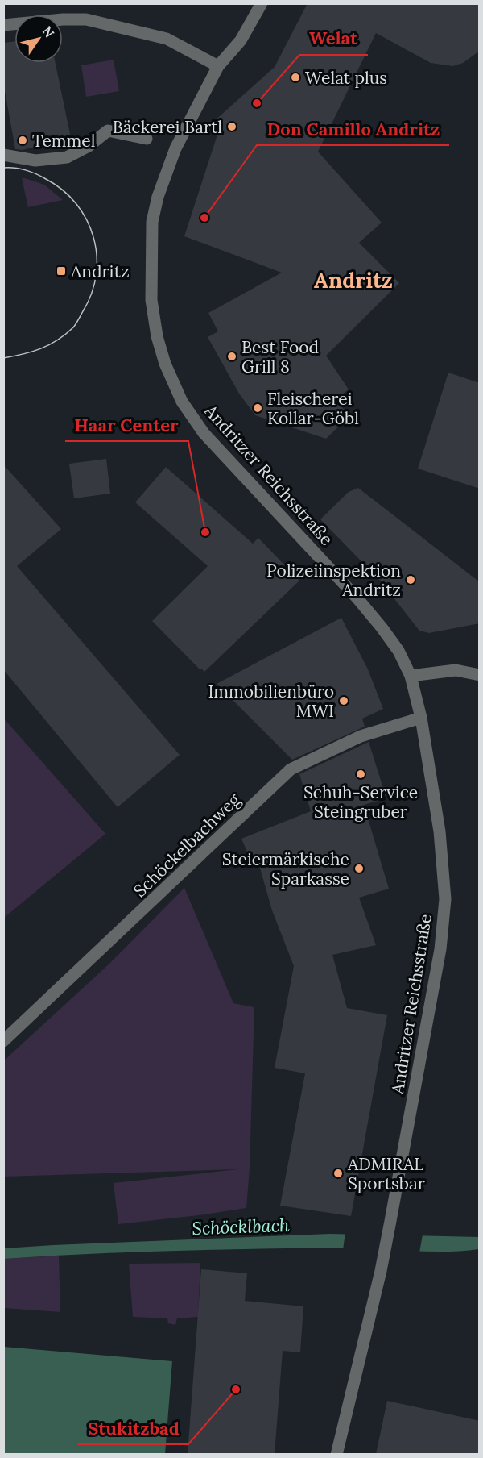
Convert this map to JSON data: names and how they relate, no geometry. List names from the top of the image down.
{
  "streets": {
    "street": ["Andritzer Reichsstraße", "Schöckelbachweg"]
  },
  "crossings": [
    ["Andritzer Reichsstraße", "Schöckelbachweg"]
  ],
  "districts": ["Andritz"],
  "water": ["Schöcklbach"],
  "places": {
    "other": [
      "Welat plus",
      "Welat",
      "Bäckerei Bartl",
      "Temmel",
      "Don Camillo Andritz",
      "Best Food Grill 8",
      "Fleischerei Kollar-Göbl",
      "Haar Center",
      "Polizeiinspektion Andritz",
      "Immobilienbüro MWI",
      "Schuh-Service Steingruber",
      "Steiermärkische Sparkasse",
      "ADMIRAL Sportsbar",
      "Stukitzbad"
    ],
    "transit": ["Andritz"]
  },
  "north": "top right"
}
